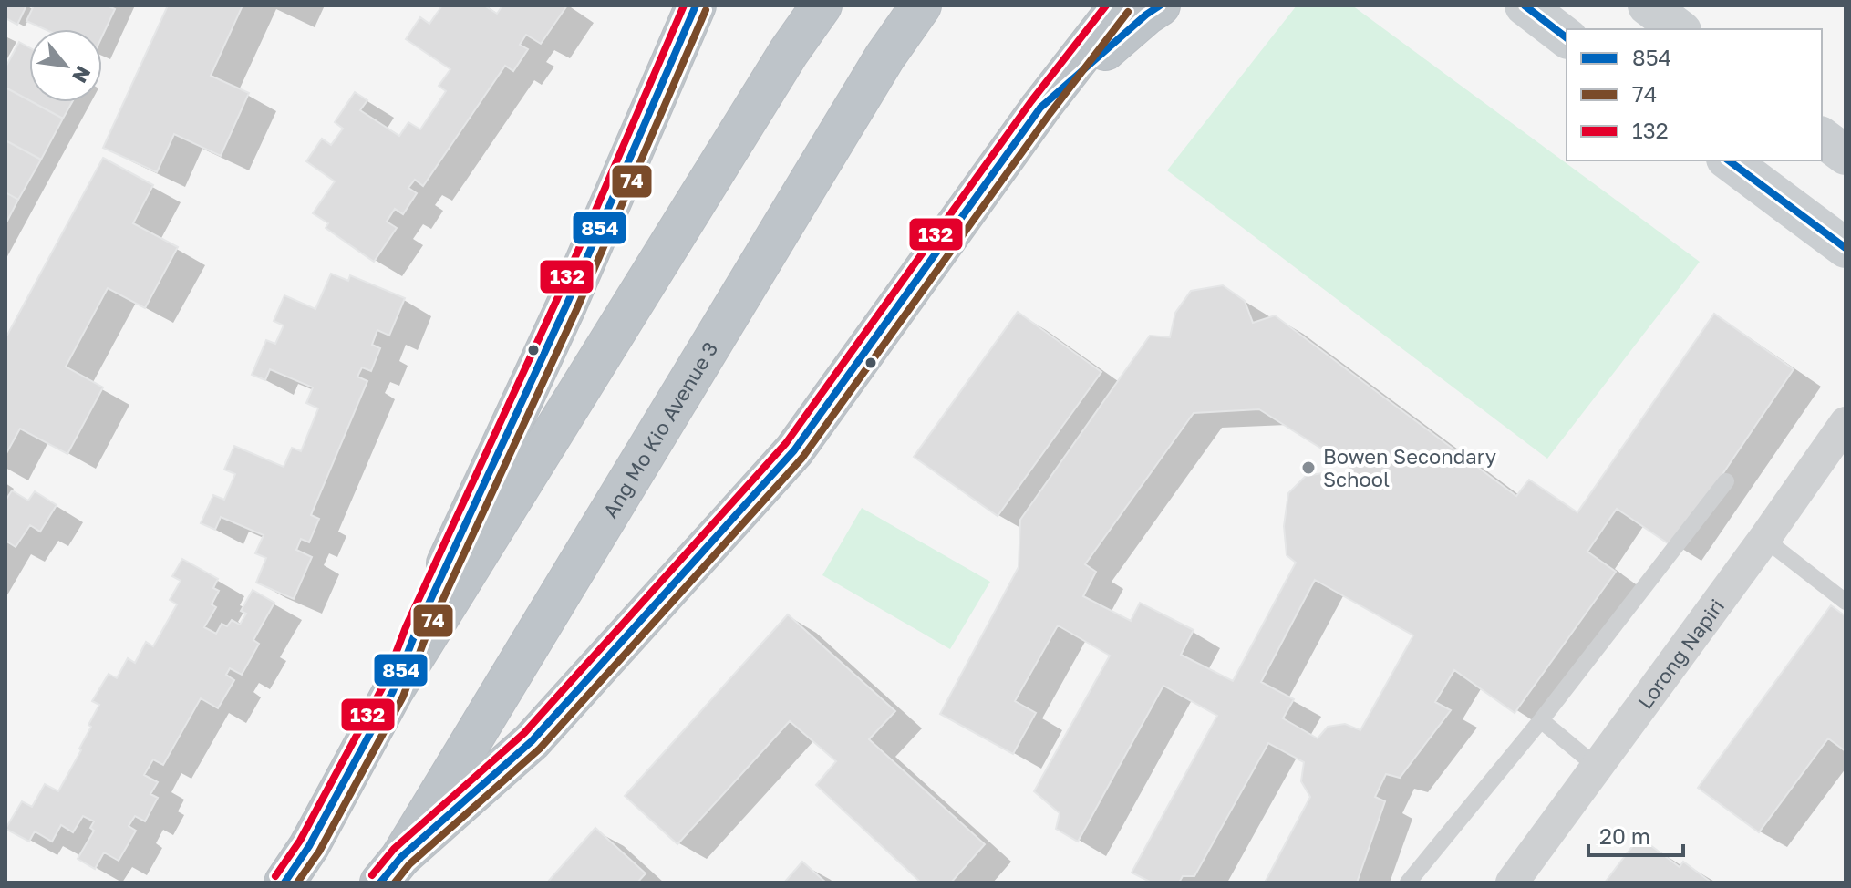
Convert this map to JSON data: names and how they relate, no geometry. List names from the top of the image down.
{
  "streets": {
    "highway": ["Ang Mo Kio Avenue 3"],
    "street": ["Lorong Napiri"]
  },
  "places": ["Bowen Secondary School"],
  "lines": ["transit line 854", "transit line 132", "transit line 74"],
  "legend": ["854", "74", "132"],
  "scale_bar": "20 m",
  "north": "bottom right"
}
